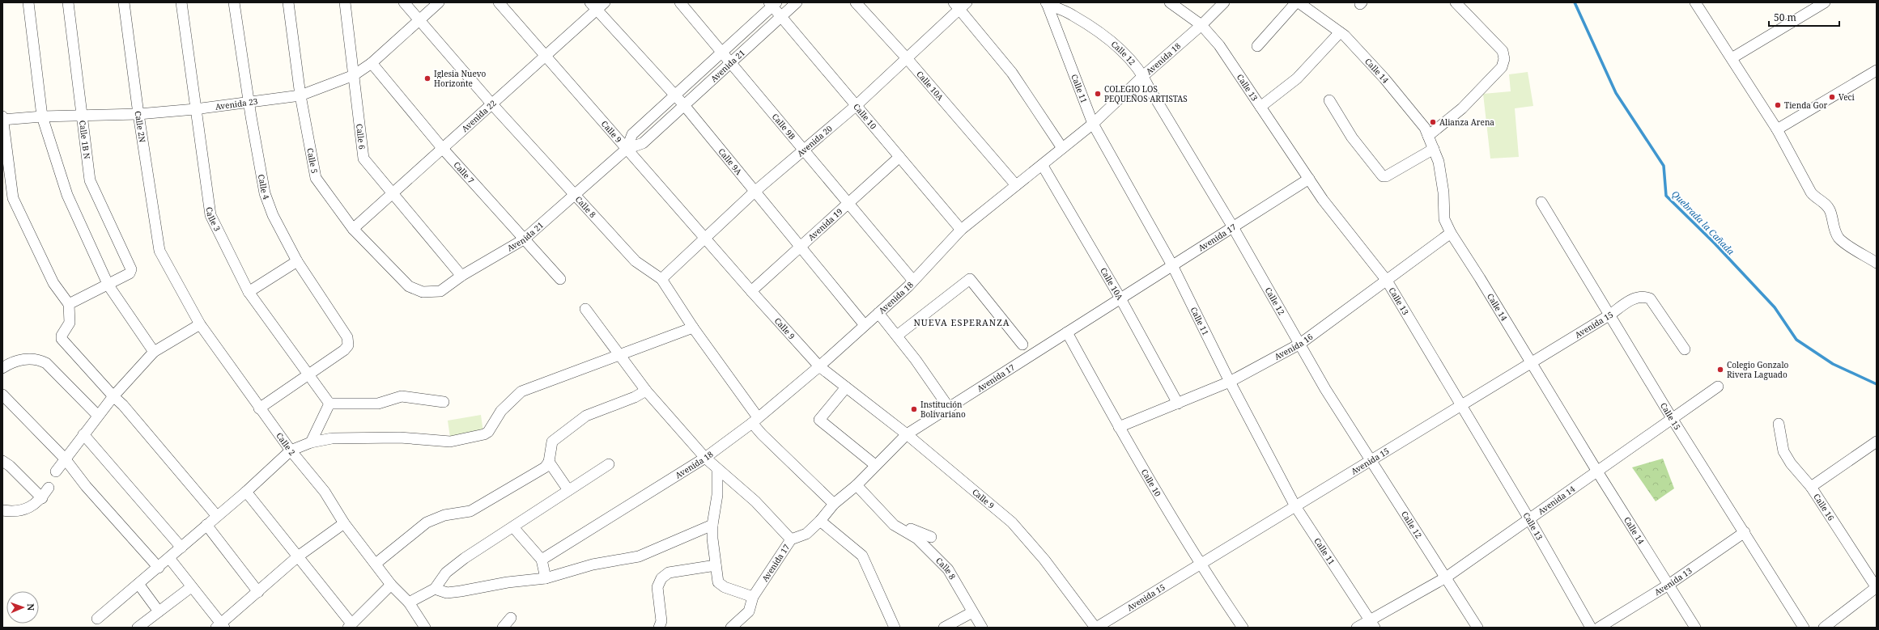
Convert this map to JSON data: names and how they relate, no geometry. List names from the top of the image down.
{
  "streets": {
    "street": [
      "Calle 12",
      "Avenida 18",
      "Avenida 21",
      "Calle 14",
      "Calle 10A",
      "Calle 13",
      "Calle 11",
      "Avenida 23",
      "Avenida 22",
      "Calle 10",
      "Calle 9B",
      "Calle 2N",
      "Calle 9",
      "Calle 6",
      "Calle 1B N",
      "Avenida 20",
      "Calle 5",
      "Calle 9A",
      "Calle 7",
      "Calle 4",
      "Calle 8",
      "Calle 3",
      "Avenida 19",
      "Avenida 17",
      "Avenida 15",
      "Avenida 16",
      "Calle 15",
      "Calle 2",
      "Avenida 14",
      "Calle 16",
      "Avenida 13"
    ]
  },
  "crossings": [
    ["Calle 12", "Avenida 18"],
    ["Calle 12", "Calle 11"],
    ["Calle 12", "Avenida 17"],
    ["Calle 12", "Avenida 15"],
    ["Calle 12", "Avenida 16"],
    ["Calle 12", "Avenida 14"],
    ["Avenida 18", "Calle 10A"],
    ["Avenida 18", "Calle 13"],
    ["Avenida 18", "Calle 11"],
    ["Avenida 18", "Calle 10"],
    ["Avenida 18", "Calle 9B"],
    ["Avenida 18", "Calle 9"],
    ["Avenida 18", "Calle 9A"],
    ["Avenida 18", "Calle 8"],
    ["Avenida 21", "Calle 10"],
    ["Avenida 21", "Calle 9B"],
    ["Avenida 21", "Calle 9"],
    ["Avenida 21", "Calle 6"],
    ["Avenida 21", "Calle 5"],
    ["Avenida 21", "Calle 9A"],
    ["Avenida 21", "Calle 7"],
    ["Avenida 21", "Calle 8"],
    ["Calle 14", "Avenida 15"],
    ["Calle 14", "Avenida 16"],
    ["Calle 14", "Avenida 14"],
    ["Calle 14", "Avenida 13"],
    ["Calle 10A", "Avenida 20"],
    ["Calle 10A", "Avenida 17"],
    ["Calle 10A", "Avenida 16"],
    ["Calle 13", "Avenida 17"],
    ["Calle 13", "Avenida 15"],
    ["Calle 13", "Avenida 16"],
    ["Calle 13", "Avenida 14"],
    ["Calle 11", "Avenida 17"],
    ["Calle 11", "Avenida 15"],
    ["Calle 11", "Avenida 16"],
    ["Calle 11", "Avenida 14"],
    ["Avenida 23", "Calle 2N"],
    ["Avenida 23", "Calle 6"],
    ["Avenida 23", "Calle 1B N"],
    ["Avenida 23", "Calle 5"],
    ["Avenida 23", "Calle 7"],
    ["Avenida 23", "Calle 4"],
    ["Avenida 23", "Calle 8"],
    ["Avenida 23", "Calle 3"],
    ["Avenida 22", "Calle 9"],
    ["Avenida 22", "Calle 6"],
    ["Avenida 22", "Calle 5"],
    ["Avenida 22", "Calle 9A"],
    ["Avenida 22", "Calle 7"],
    ["Avenida 22", "Calle 8"],
    ["Calle 10", "Avenida 20"],
    ["Calle 10", "Avenida 19"],
    ["Calle 10", "Avenida 17"],
    ["Calle 10", "Avenida 15"],
    ["Calle 10", "Avenida 16"],
    ["Calle 9B", "Avenida 20"],
    ["Calle 9B", "Avenida 19"],
    ["Calle 2N", "Calle 2"],
    ["Calle 9", "Avenida 20"],
    ["Calle 9", "Avenida 19"],
    ["Calle 9", "Avenida 17"],
    ["Calle 9", "Avenida 15"],
    ["Avenida 20", "Calle 9A"],
    ["Avenida 20", "Calle 8"],
    ["Calle 9A", "Avenida 19"],
    ["Calle 4", "Calle 3"],
    ["Calle 8", "Avenida 17"],
    ["Avenida 15", "Calle 15"],
    ["Calle 15", "Avenida 14"],
    ["Calle 15", "Avenida 13"]
  ],
  "districts": ["NUEVA ESPERANZA"],
  "water": ["Quebrada la Cañada"],
  "places": [
    "Iglesia Nuevo Horizonte",
    "COLEGIO LOS PEQUEÑOS ARTISTAS",
    "Veci",
    "Tienda Gor",
    "Alianza Arena",
    "Colegio Gonzalo Rivera Laguado",
    "Institución Bolivariano"
  ],
  "scale_bar": "50 m",
  "north": "right"
}
